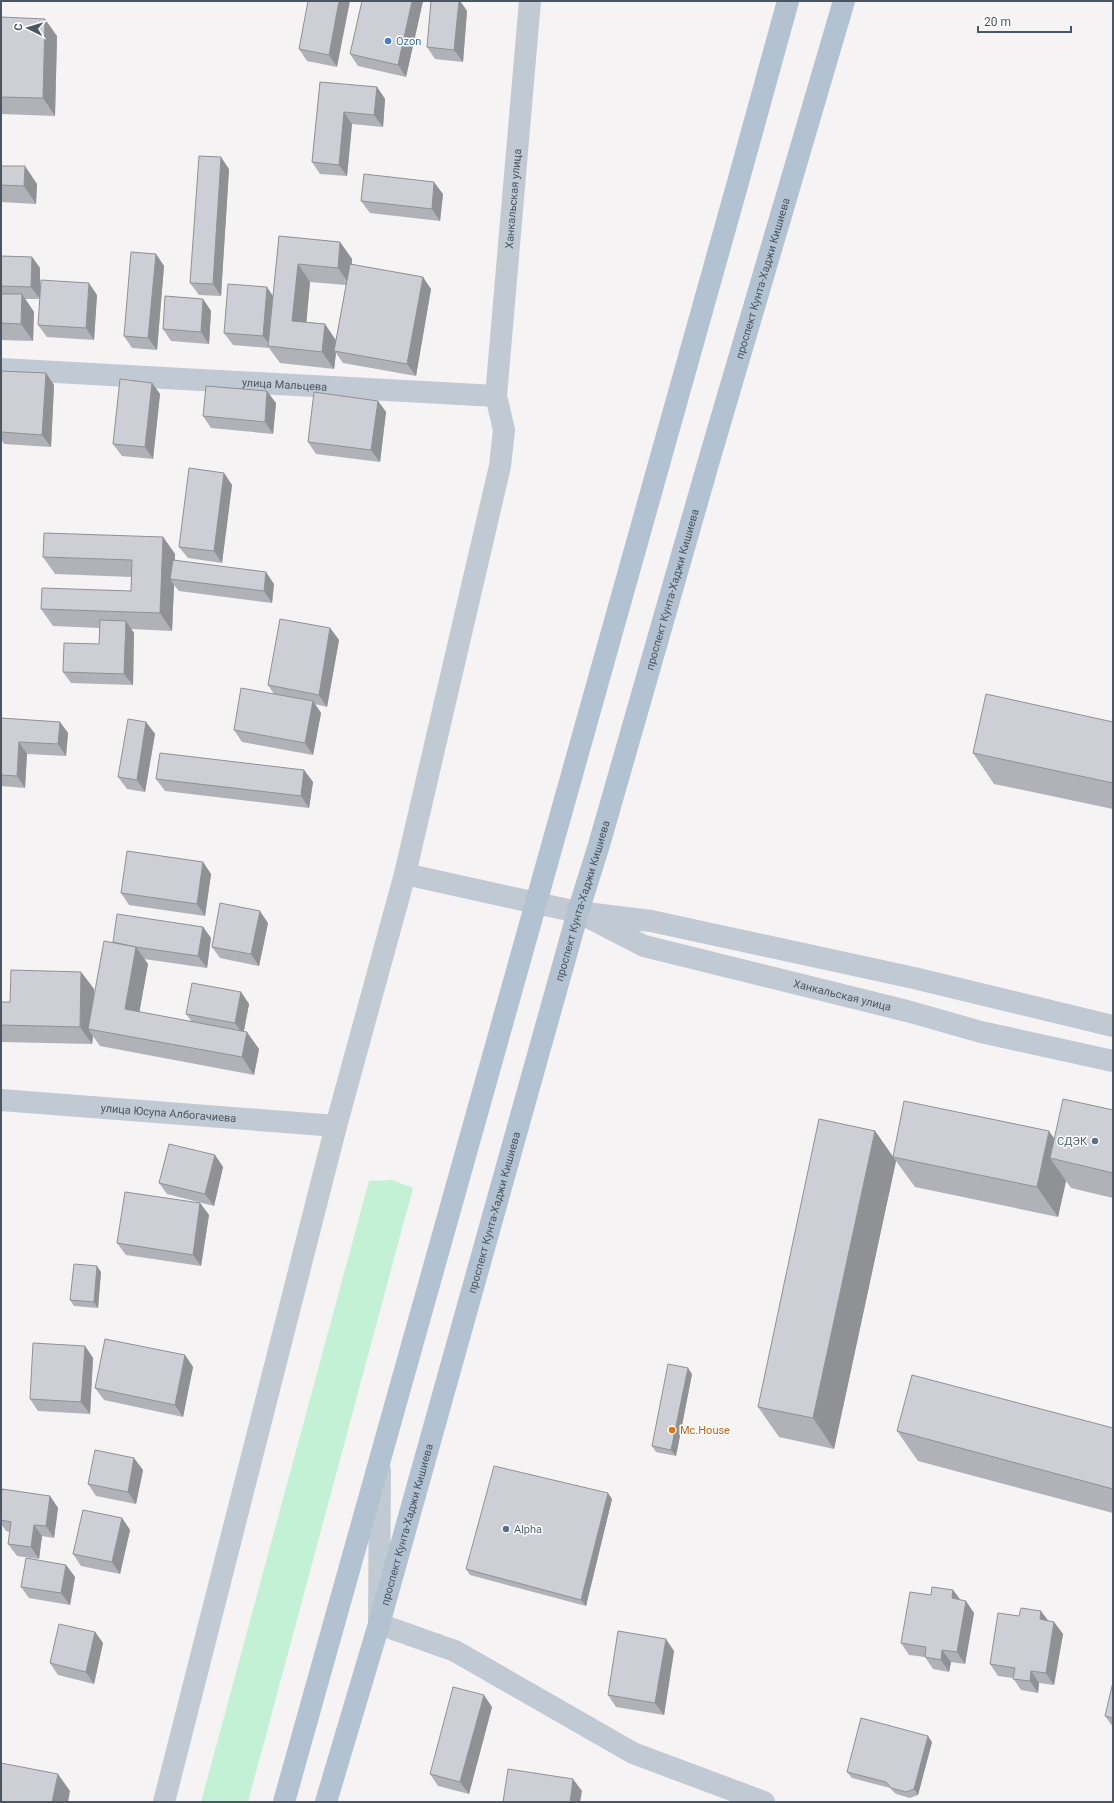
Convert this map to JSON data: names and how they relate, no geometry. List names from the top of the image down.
{
  "streets": {
    "main road": ["проспект Кунта-Хаджи Кишиева"],
    "street": ["Ханкальская улица", "улица Мальцева", "улица Юсупа Албогачиева"]
  },
  "crossings": [
    ["Ханкальская улица", "проспект Кунта-Хаджи Кишиева"],
    ["Ханкальская улица", "улица Мальцева"]
  ],
  "places": [
    "Ozon",
    "СДЭК",
    "Mc.House",
    "Alpha"
  ],
  "scale_bar": "20 m",
  "north": "left"
}
